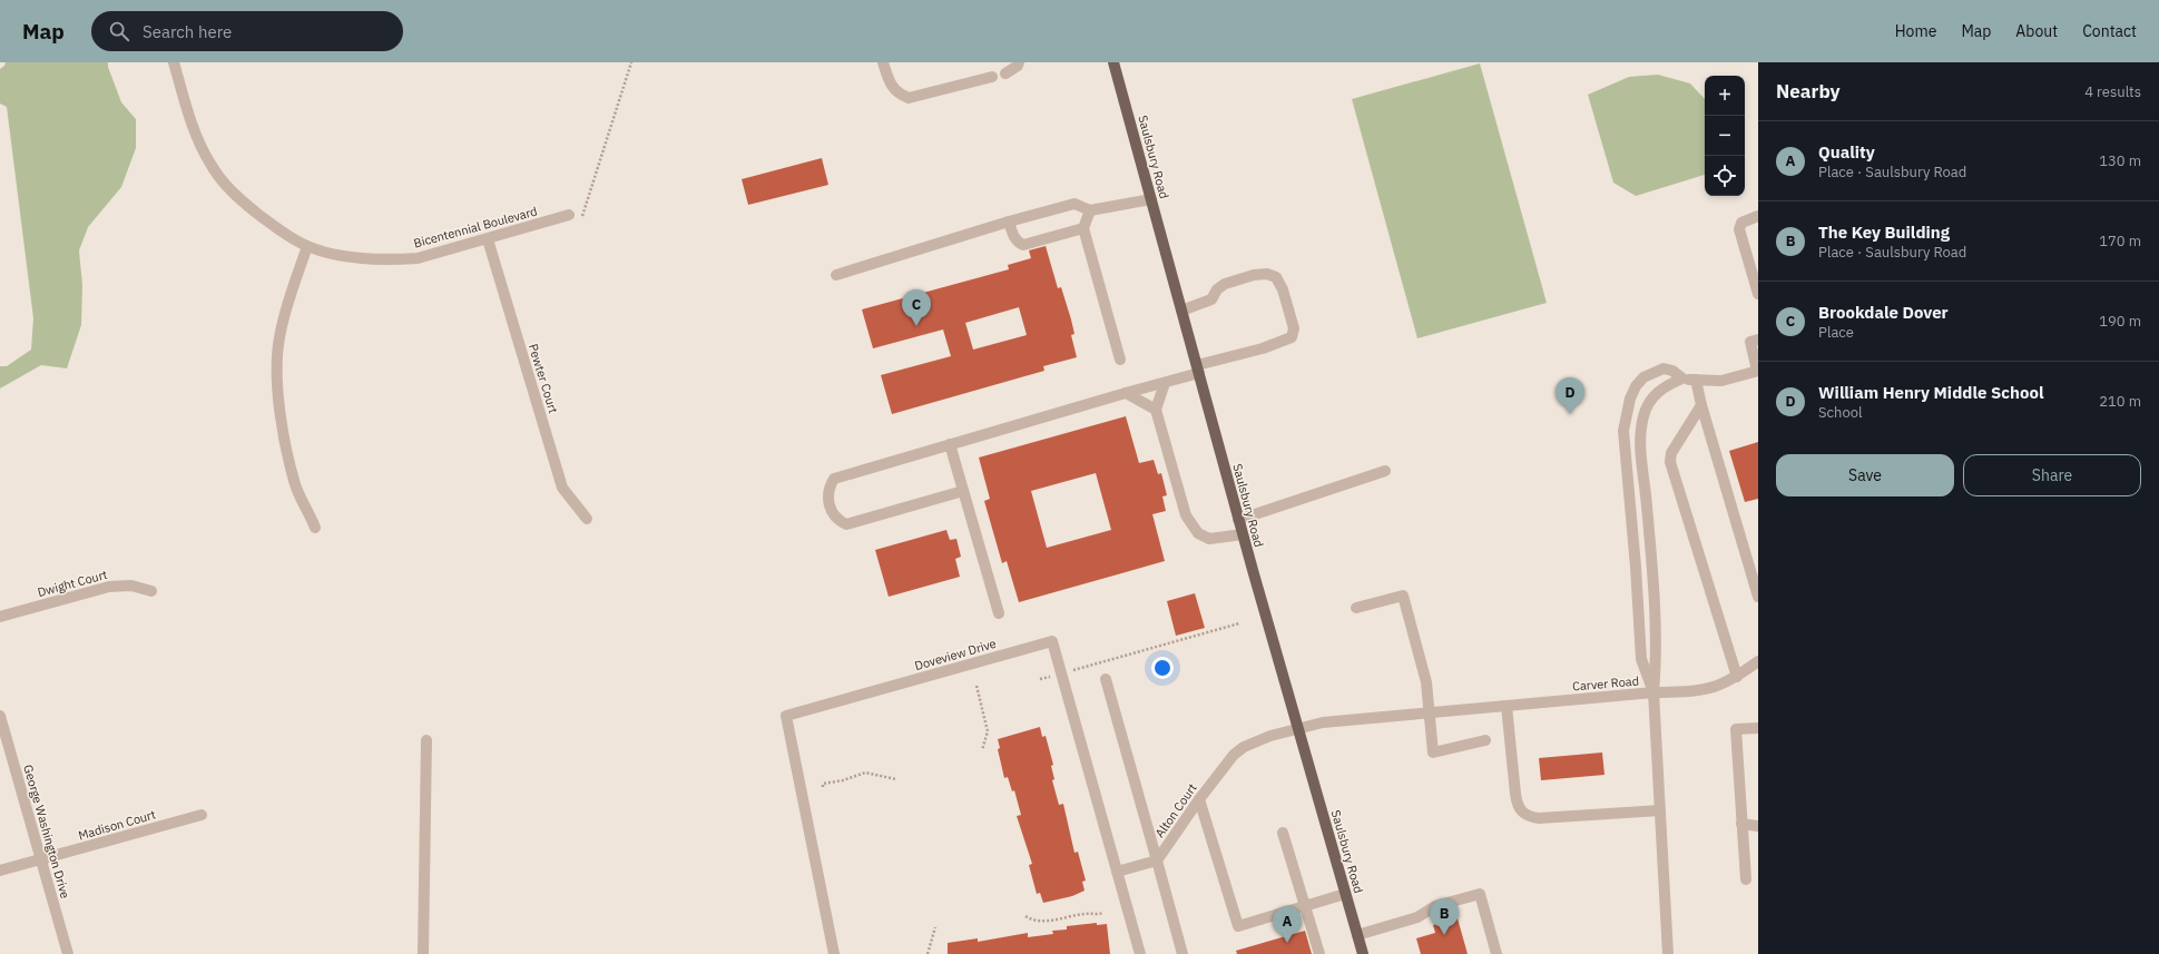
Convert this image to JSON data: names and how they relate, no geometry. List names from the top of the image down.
{
  "streets": {
    "main road": ["Saulsbury Road"],
    "street": [
      "Bicentennial Boulevard",
      "Pewter Court",
      "Dwight Court",
      "Doveview Drive",
      "Carver Road",
      "Alton Court",
      "Madison Court",
      "George Washington Drive"
    ]
  },
  "crossings": [
    ["Saulsbury Road", "Carver Road"],
    ["Saulsbury Road", "Alton Court"],
    ["Bicentennial Boulevard", "Pewter Court"],
    ["Carver Road", "Alton Court"],
    ["Madison Court", "George Washington Drive"]
  ],
  "page": {
    "header": "Map",
    "search": "Search here",
    "nav": [
      "Home",
      "Map",
      "About",
      "Contact"
    ],
    "heading": ["Nearby", "4 results"],
    "map_buttons": ["+", "−"],
    "list": [
      {
        "mark": "A",
        "name": "Quality",
        "note": "Place · Saulsbury Road",
        "value": "130 m"
      },
      {
        "mark": "B",
        "name": "The Key Building",
        "note": "Place · Saulsbury Road",
        "value": "170 m"
      },
      {
        "mark": "C",
        "name": "Brookdale Dover",
        "note": "Place",
        "value": "190 m"
      },
      {
        "mark": "D",
        "name": "William Henry Middle School",
        "note": "School",
        "value": "210 m"
      }
    ],
    "pins": [
      "C",
      "D",
      "B",
      "A"
    ],
    "buttons": ["Save", "Share"]
  }
}
